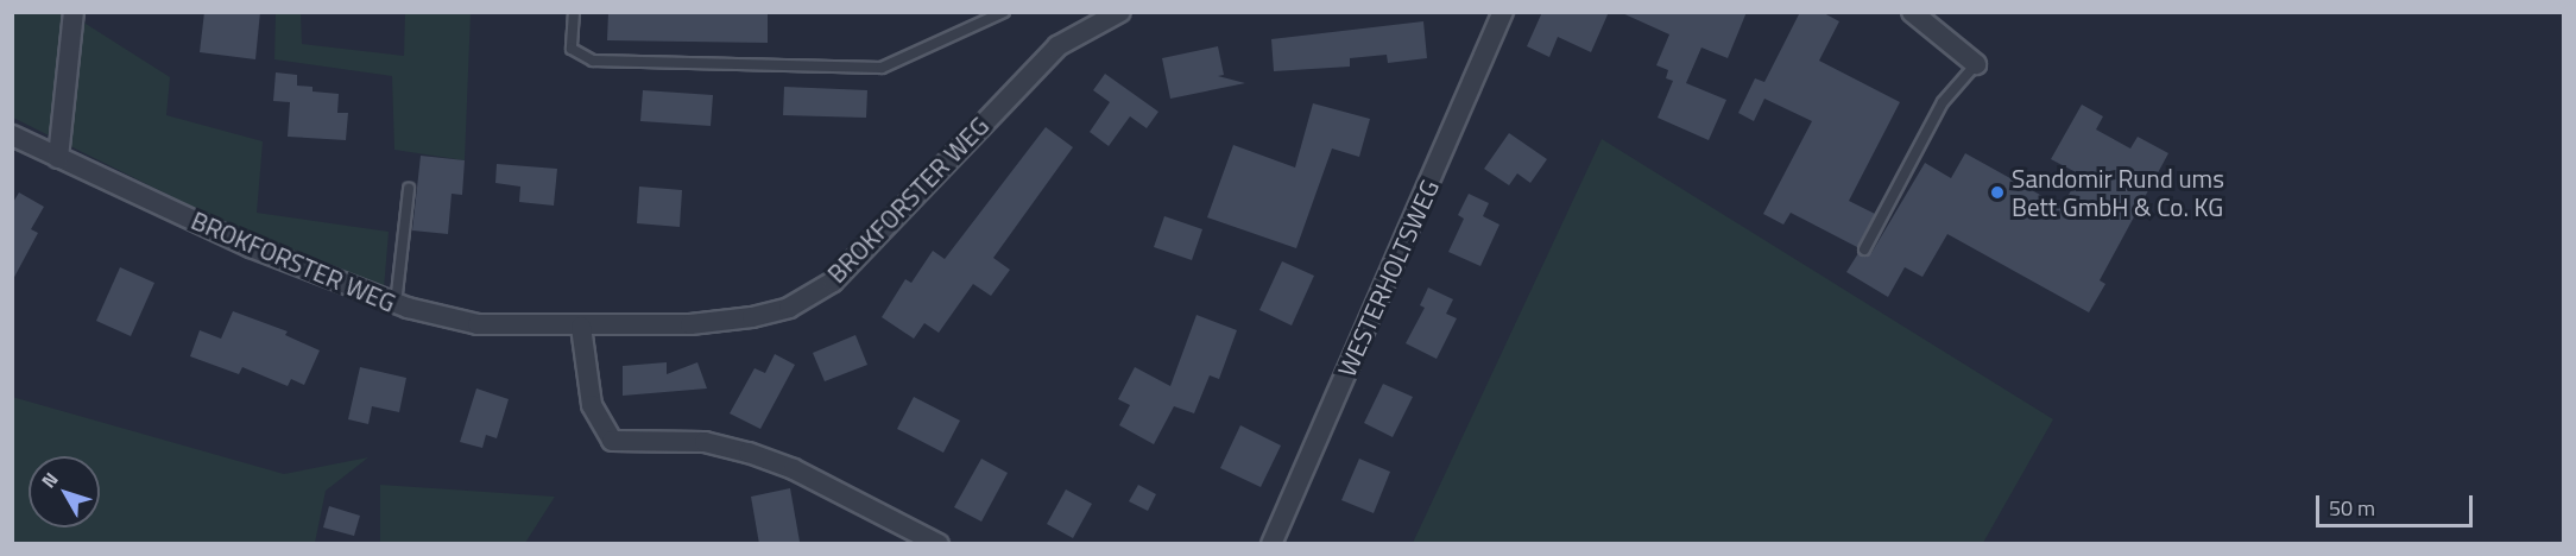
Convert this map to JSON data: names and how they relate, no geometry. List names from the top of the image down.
{
  "streets": {
    "street": ["BROKFORSTER WEG", "WESTERHOLTSWEG"]
  },
  "places": ["Sandomir Rund ums Bett GmbH & Co. KG"],
  "scale_bar": "50 m",
  "north": "top left"
}
